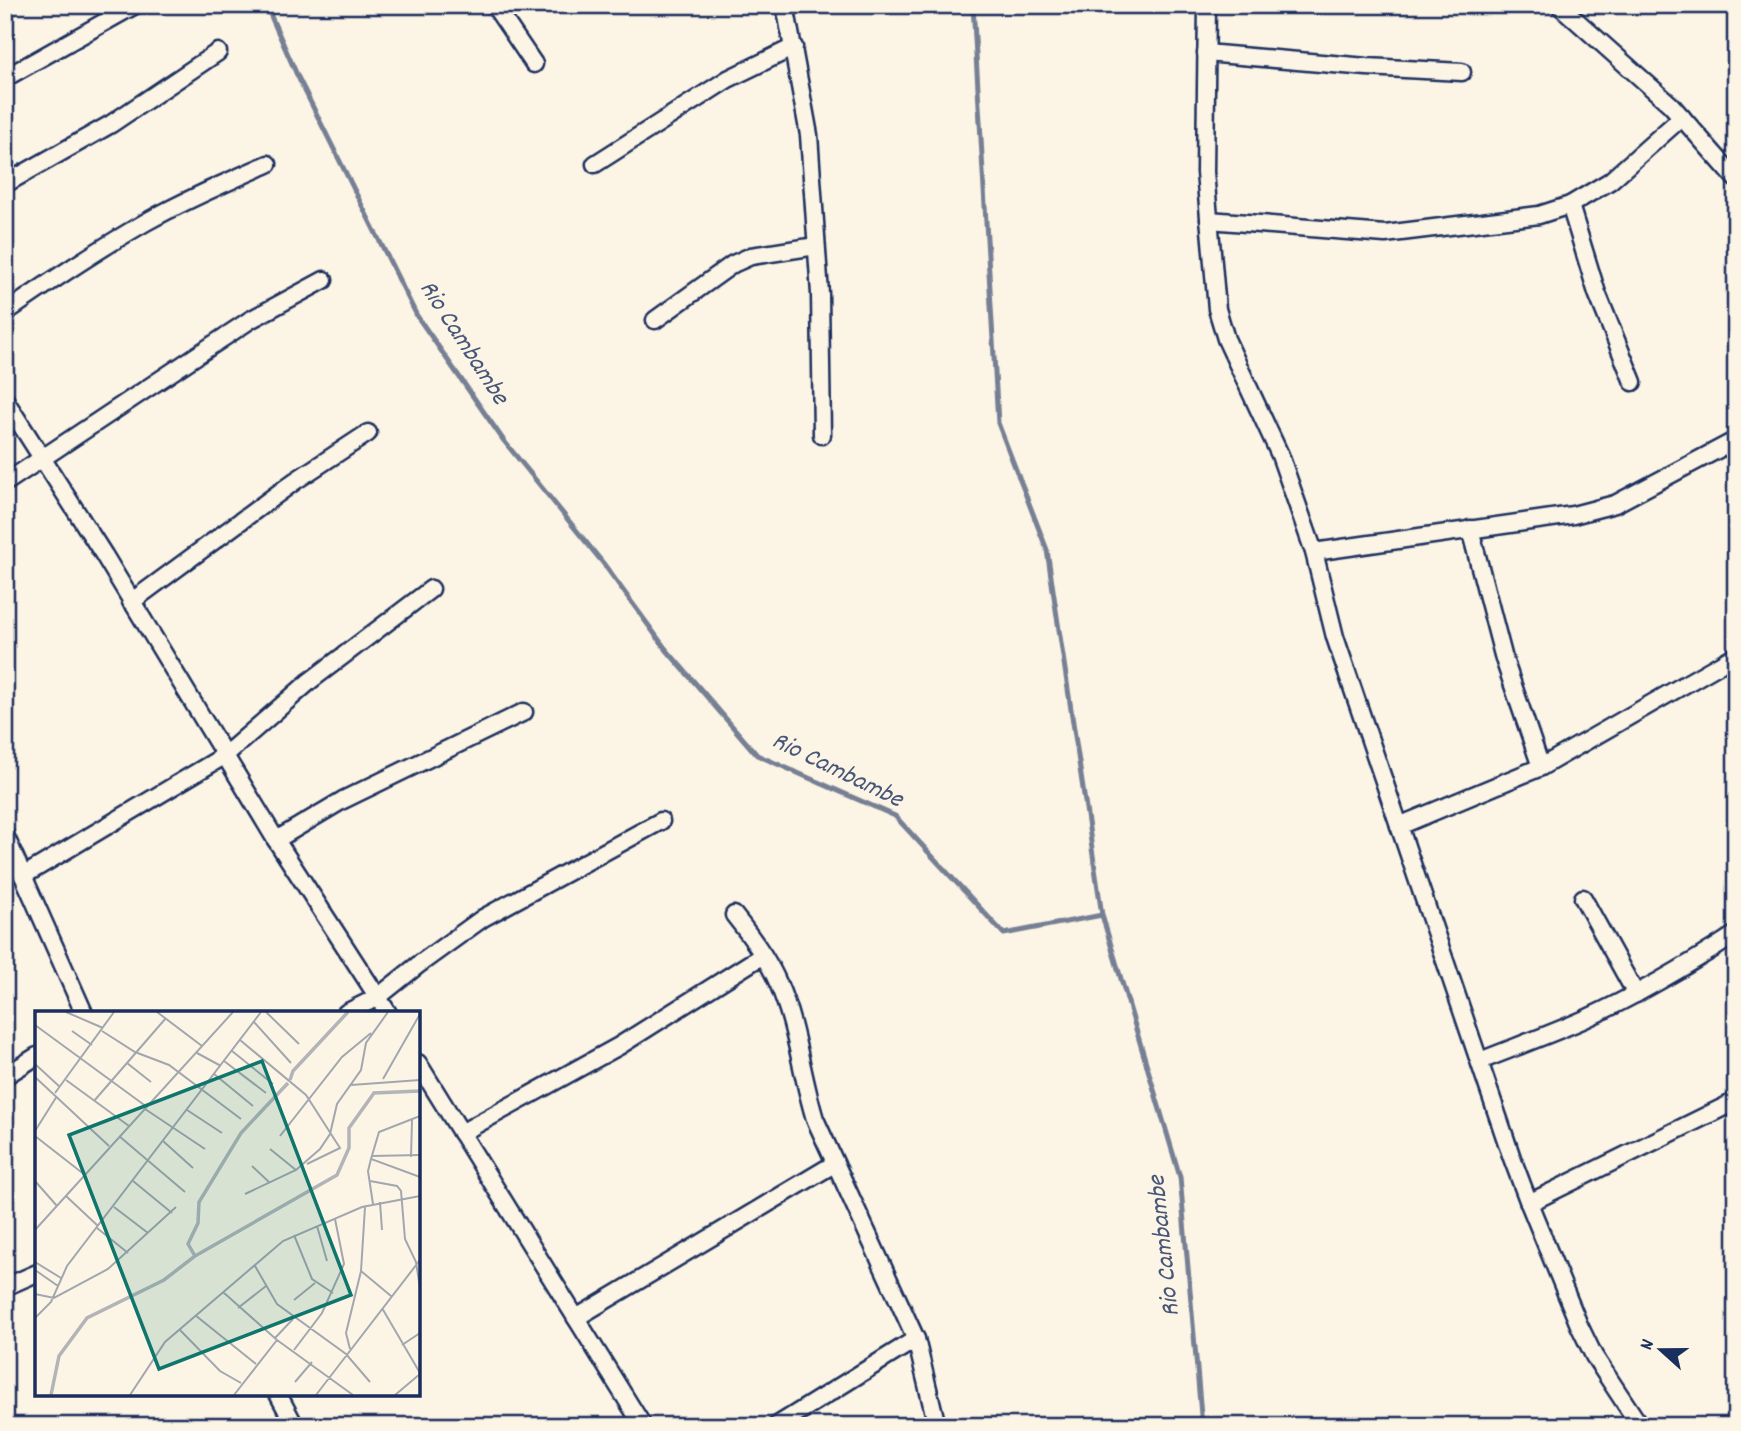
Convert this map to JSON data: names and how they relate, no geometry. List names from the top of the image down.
{
  "water": ["Rio Cambambe"],
  "north": "left"
}
